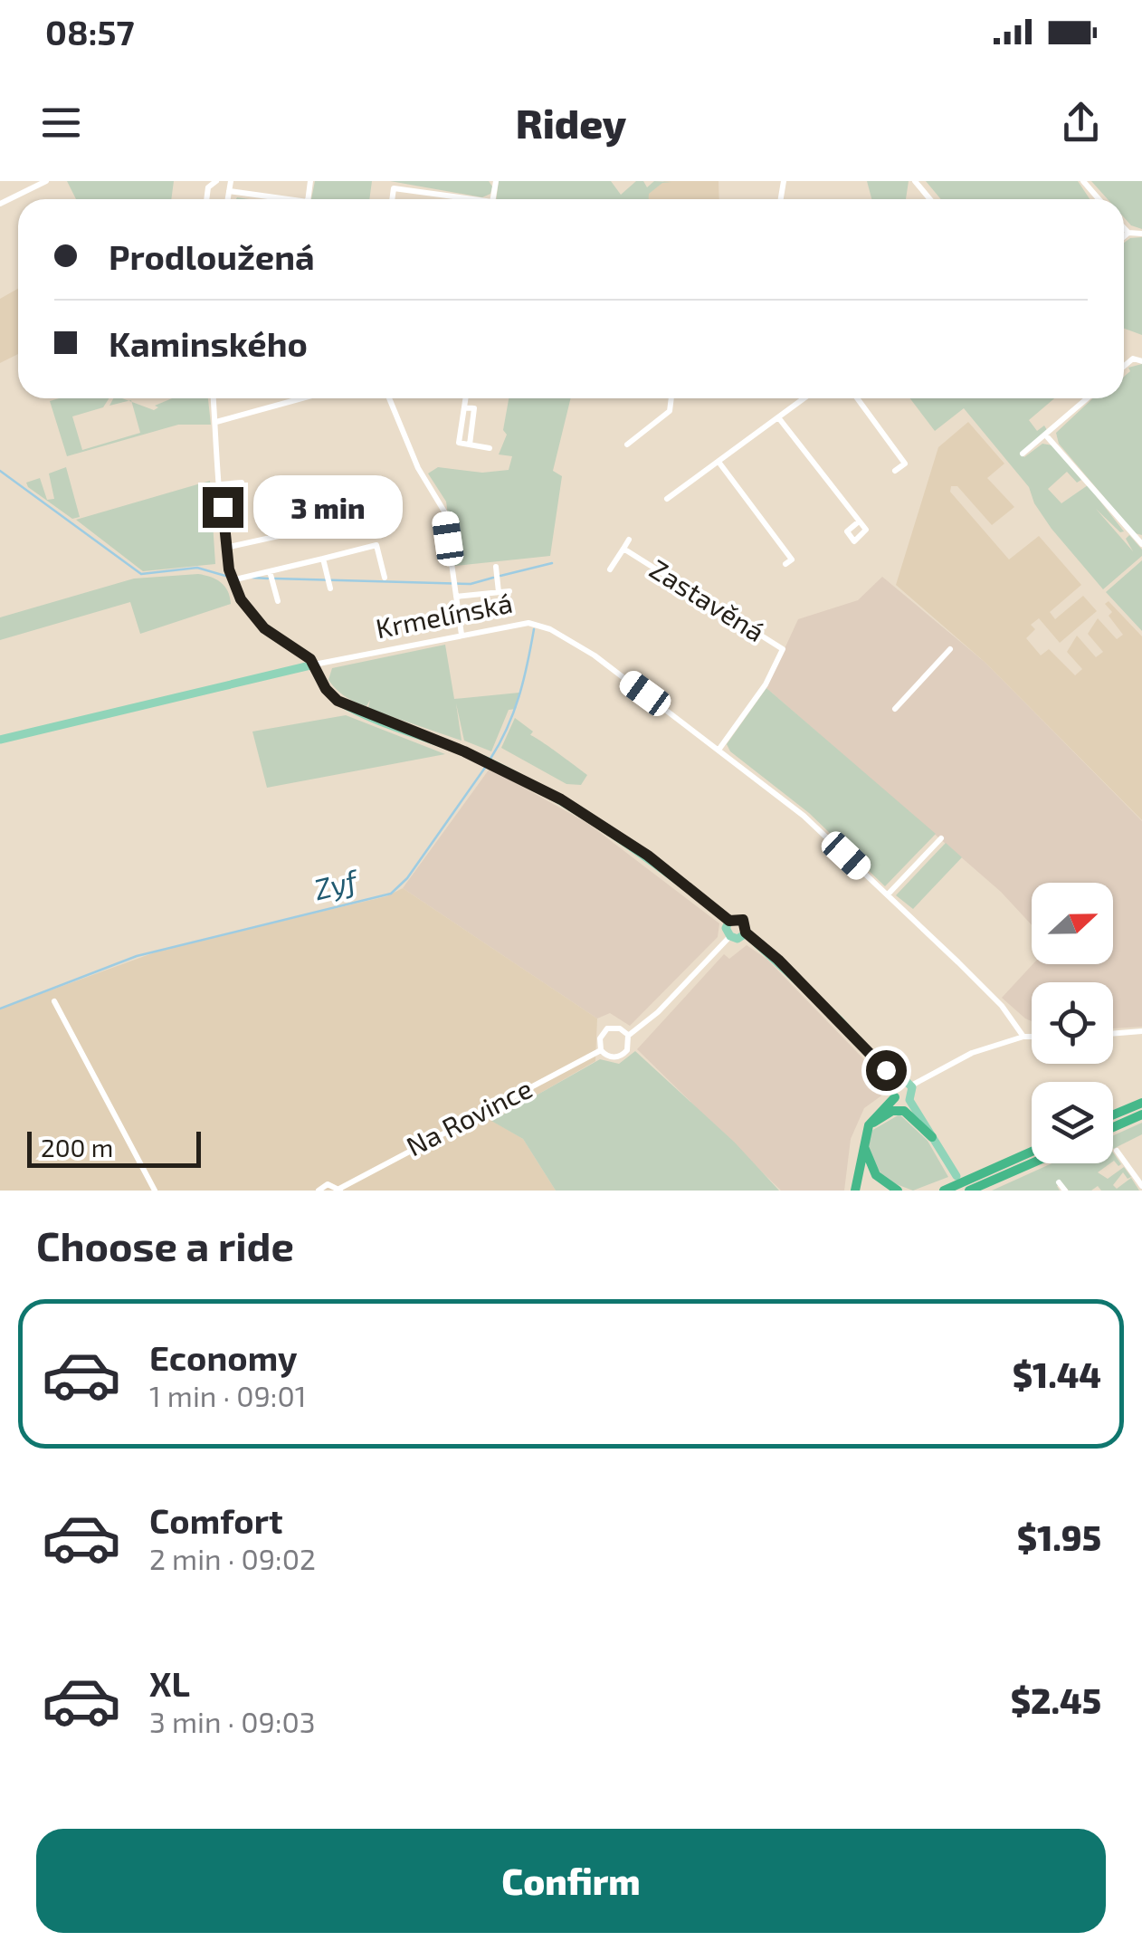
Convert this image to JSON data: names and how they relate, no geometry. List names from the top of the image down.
{
  "streets": {
    "main road": ["Krmelínská"],
    "street": ["Zastavěná", "Na Rovince"]
  },
  "crossings": [
    ["Zastavěná", "Krmelínská"]
  ],
  "water": ["Zyf"],
  "scale_bar": "200 m",
  "north": "right",
  "page": {
    "status": "08:57",
    "header": "Ridey",
    "banner": ["Prodloužená", "Kaminského"],
    "bubble": "3 min",
    "scale": "200 m",
    "heading": "Choose a ride",
    "list": [
      {
        "name": "Economy",
        "note": "1 min · 09:01",
        "value": "$1.44"
      },
      {
        "name": "Comfort",
        "note": "2 min · 09:02",
        "value": "$1.95"
      },
      {
        "name": "XL",
        "note": "3 min · 09:03",
        "value": "$2.45"
      }
    ],
    "buttons": "Confirm"
  }
}
